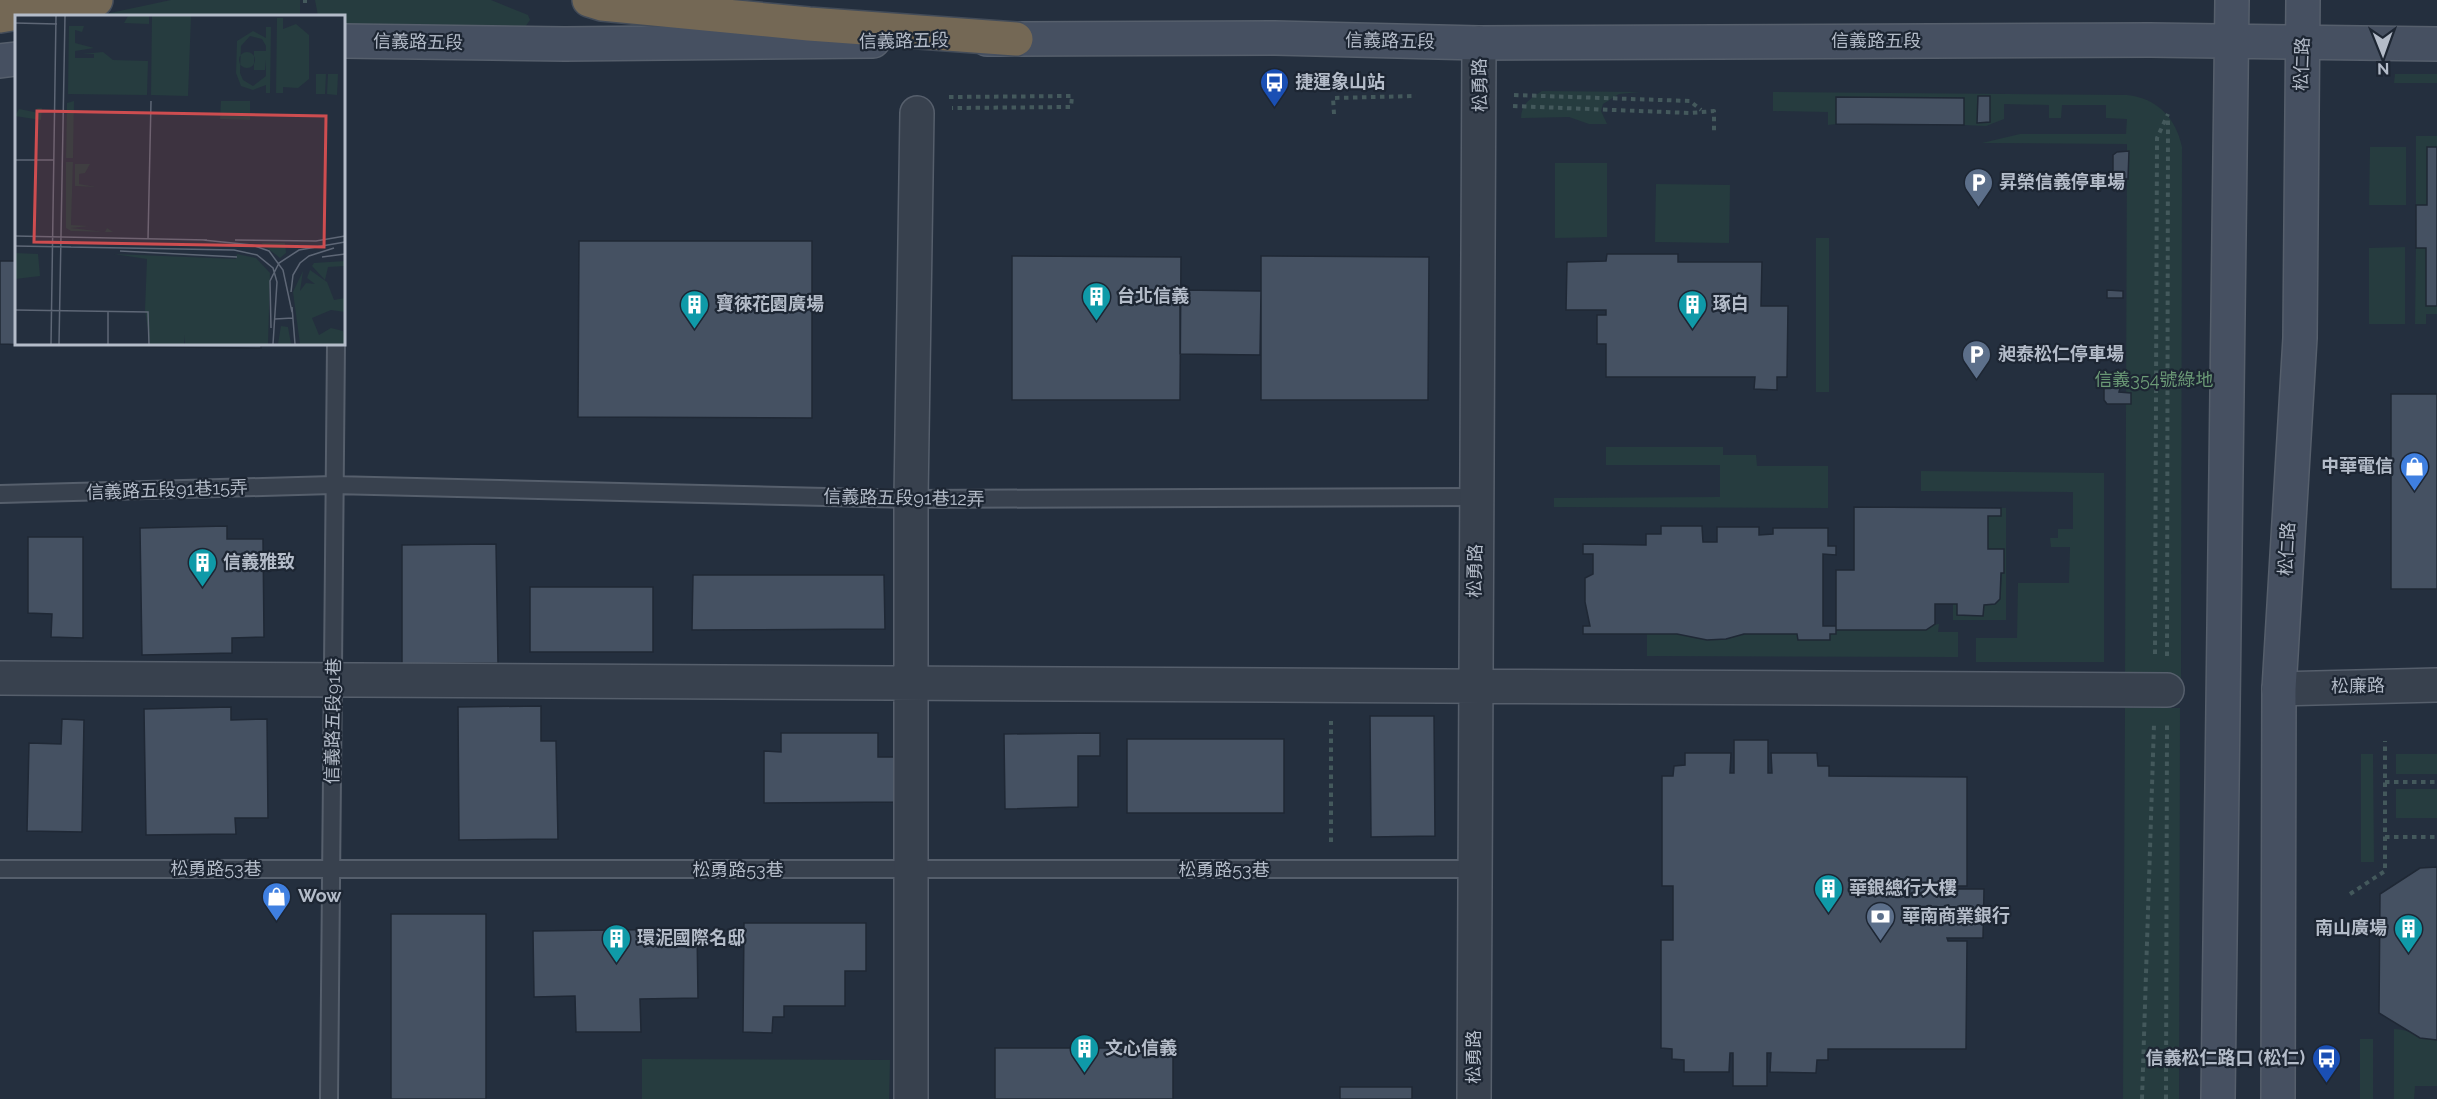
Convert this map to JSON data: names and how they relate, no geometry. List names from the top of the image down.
{
  "streets": {
    "street": [
      "信義路五段",
      "松仁路",
      "松勇路",
      "松廉路"
    ],
    "lane": [
      "信義路五段91巷15弄",
      "信義路五段91巷12弄",
      "信義路五段91巷",
      "松勇路53巷"
    ]
  },
  "crossings": [
    ["信義路五段", "松仁路"],
    ["信義路五段", "松勇路"],
    ["松仁路", "松廉路"],
    ["松勇路", "信義路五段91巷12弄"],
    ["松勇路", "松勇路53巷"],
    ["信義路五段91巷15弄", "信義路五段91巷12弄"],
    ["信義路五段91巷15弄", "信義路五段91巷"],
    ["信義路五段91巷12弄", "信義路五段91巷"],
    ["信義路五段91巷", "松勇路53巷"]
  ],
  "parks": ["信義354號綠地"],
  "places": {
    "bus stop": ["捷運象山站", "信義松仁路口 (松仁)"],
    "parking": ["昇榮信義停車場", "昶泰松仁停車場"],
    "building": [
      "台北信義",
      "寶徠花園廣場",
      "琢白",
      "信義雅致",
      "華銀總行大樓",
      "南山廣場",
      "環泥國際名邸",
      "文心信義"
    ],
    "shop": ["中華電信", "Wow"],
    "bank": ["華南商業銀行"]
  },
  "north": "bottom"
}
